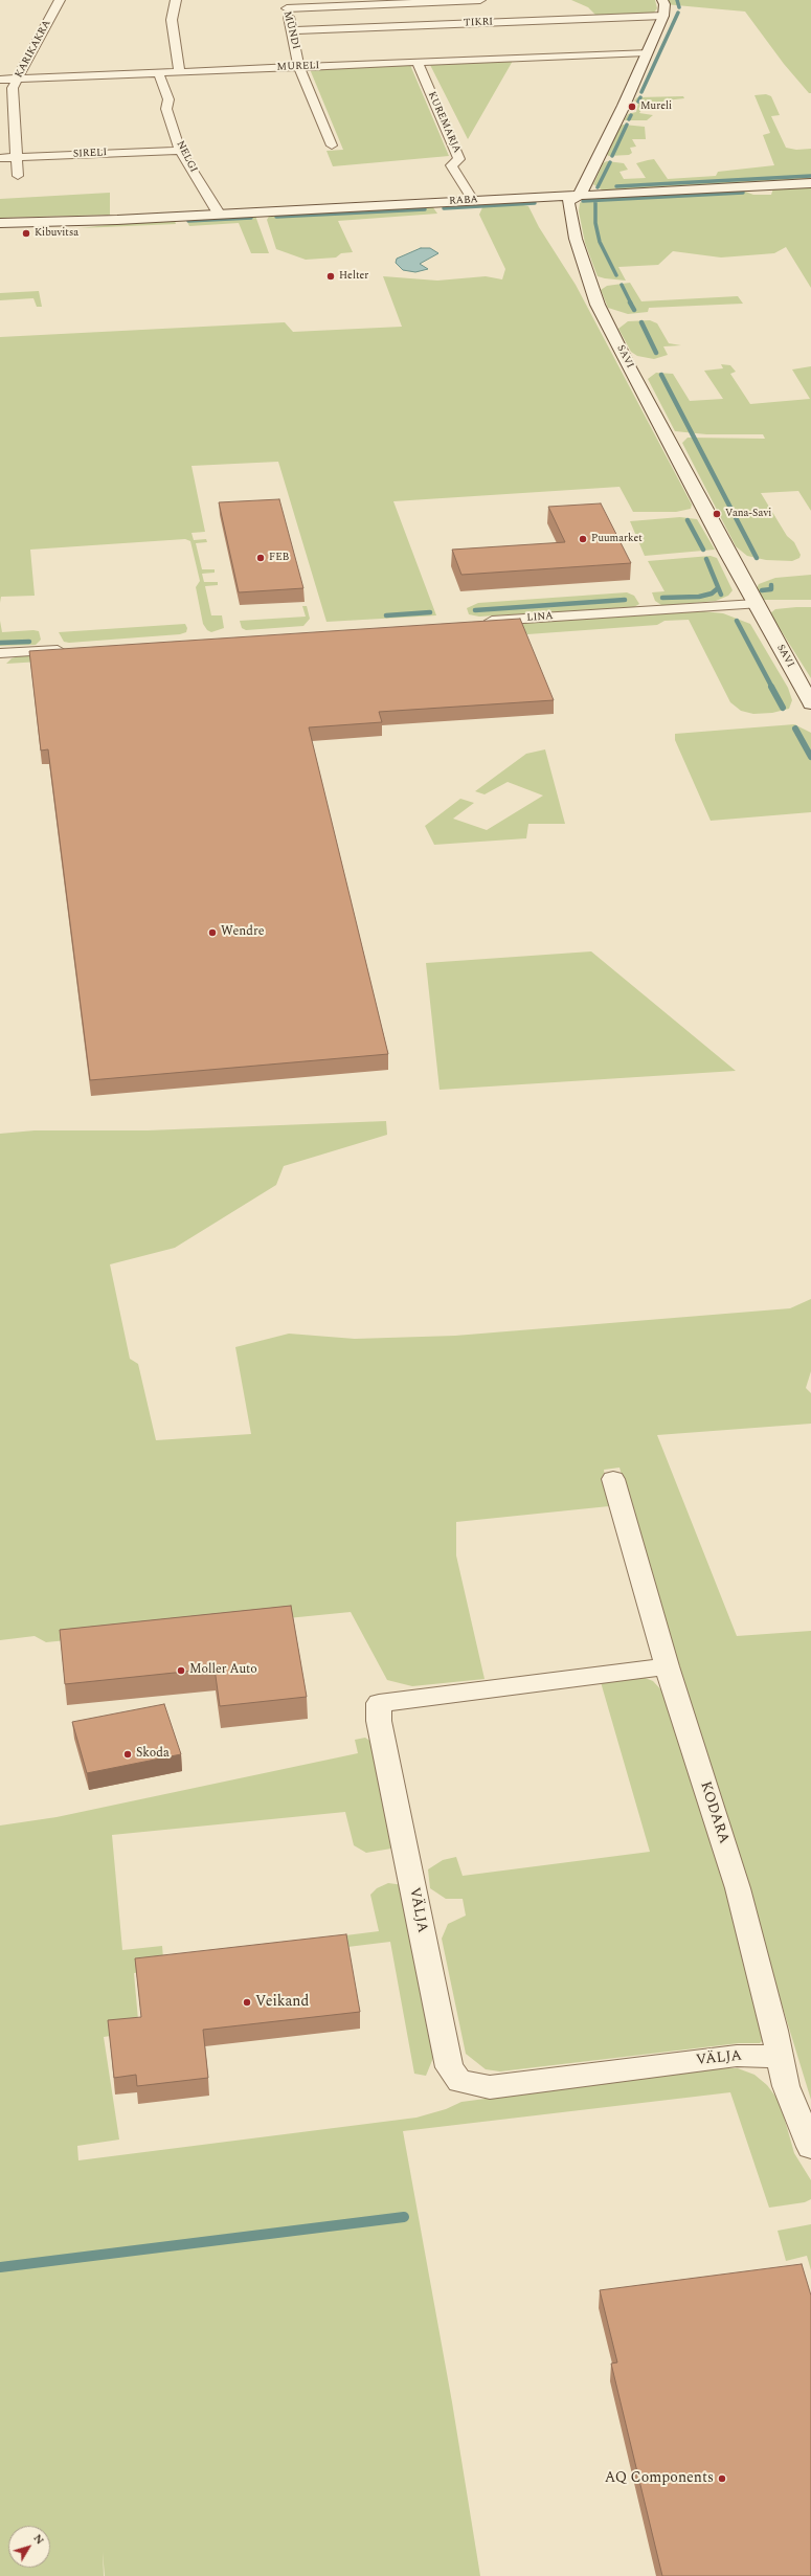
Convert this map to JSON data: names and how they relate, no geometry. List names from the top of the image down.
{
  "streets": {
    "street": [
      "TIKRI",
      "MÜNDI",
      "KARIKAKRA",
      "MURELI",
      "KUREMARJA",
      "SIRELI",
      "NELGI",
      "RABA",
      "SAVI",
      "LINA",
      "KODARA",
      "VÄLJA"
    ]
  },
  "crossings": [
    ["TIKRI", "MÜNDI"],
    ["TIKRI", "SAVI"],
    ["MÜNDI", "MURELI"],
    ["KARIKAKRA", "MURELI"],
    ["KARIKAKRA", "SIRELI"],
    ["MURELI", "KUREMARJA"],
    ["MURELI", "NELGI"],
    ["MURELI", "SAVI"],
    ["KUREMARJA", "RABA"],
    ["SIRELI", "NELGI"],
    ["NELGI", "RABA"],
    ["RABA", "SAVI"],
    ["SAVI", "LINA"],
    ["KODARA", "VÄLJA"]
  ],
  "places": [
    "Mureli",
    "Kibuvitsa",
    "Helter",
    "Vana-Savi",
    "Puumarket",
    "FEB",
    "Wendre",
    "Moller Auto",
    "Skoda",
    "Veikand",
    "AQ Components"
  ],
  "north": "top right"
}
